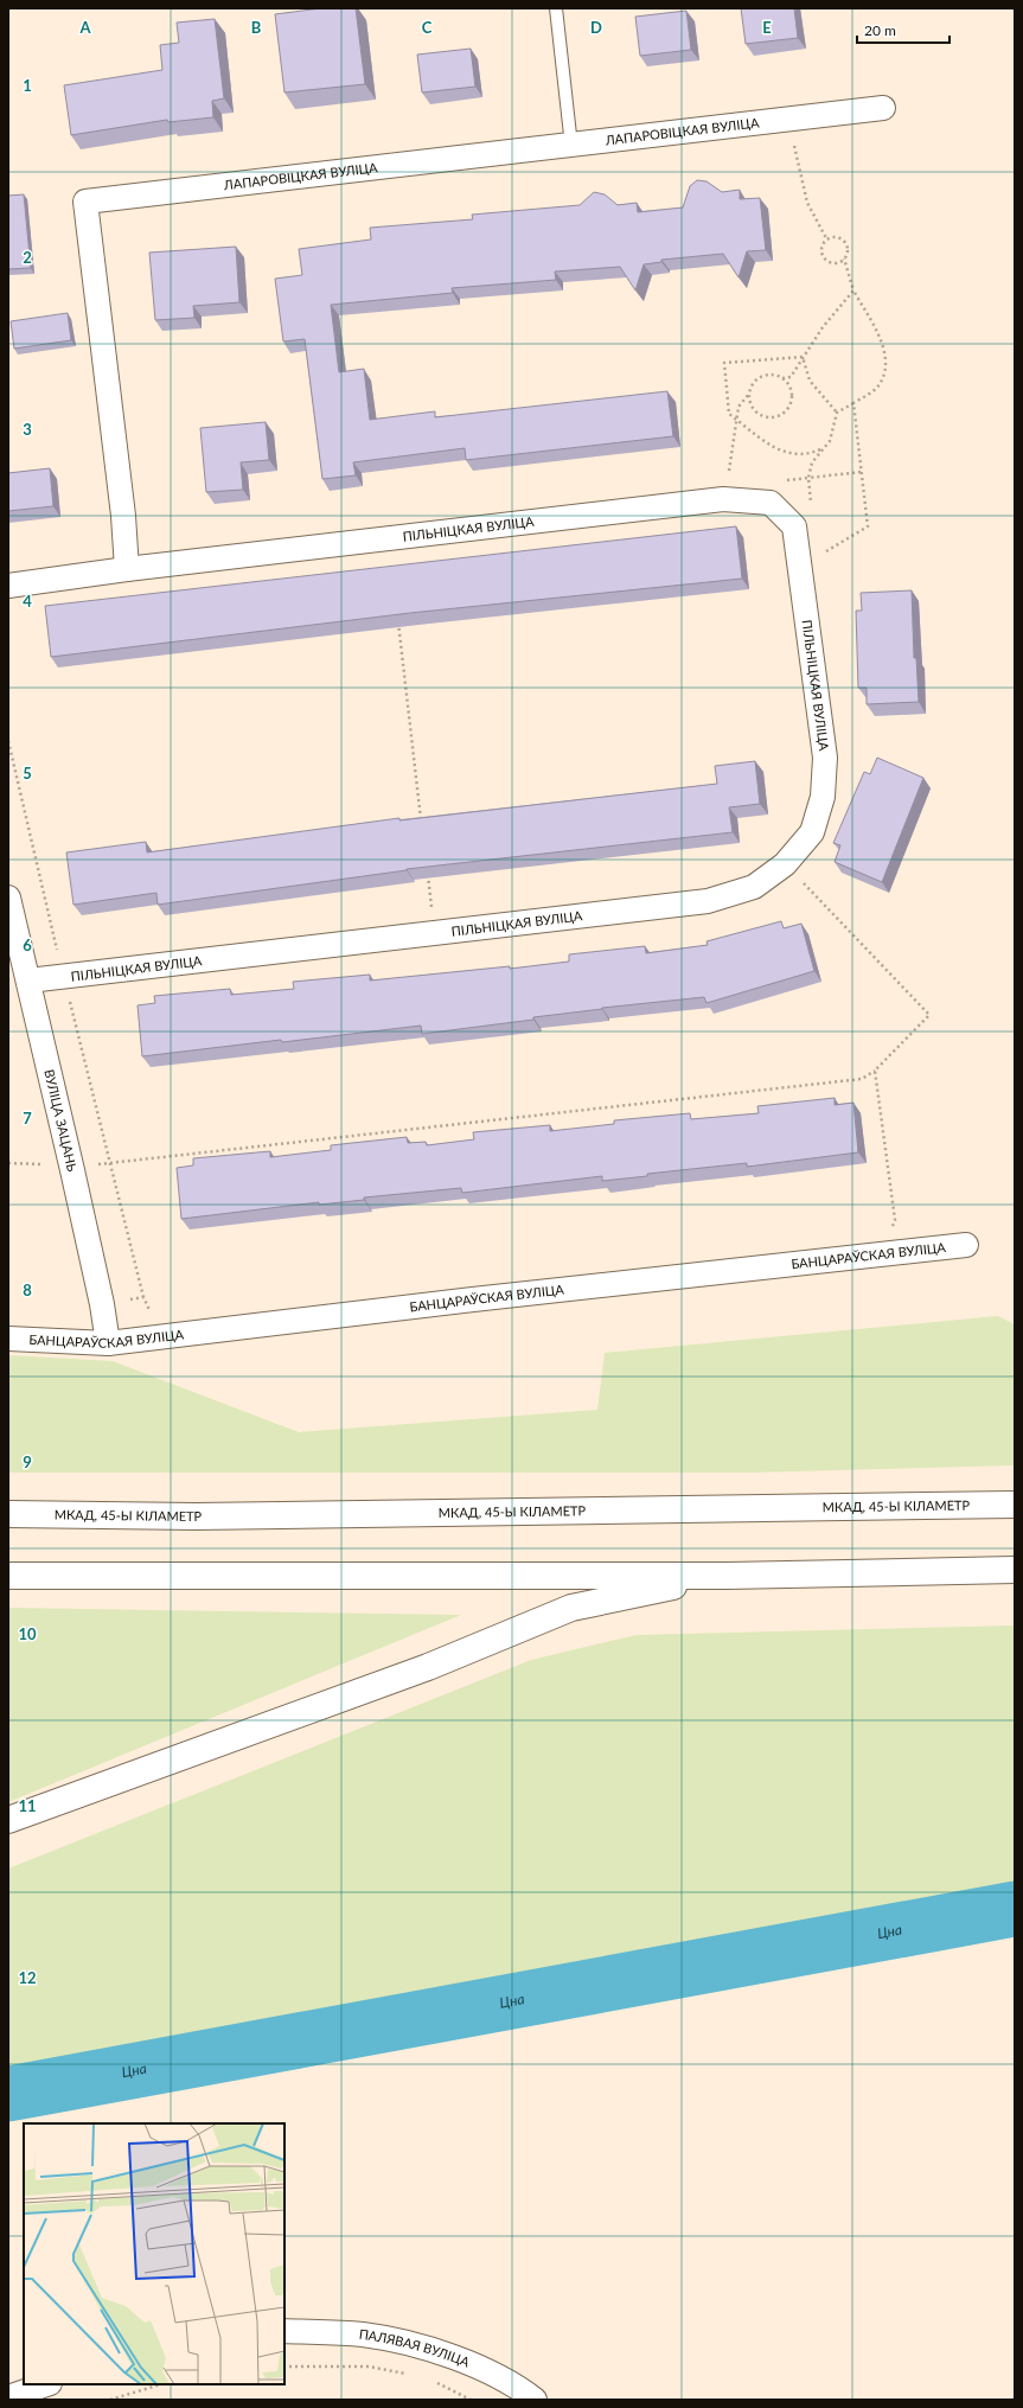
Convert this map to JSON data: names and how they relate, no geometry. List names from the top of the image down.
{
  "streets": {
    "highway": ["МКАД, 45-Ы КІЛАМЕТР"],
    "street": [
      "ЛАПАРОВІЦКАЯ ВУЛІЦА",
      "ПІЛЬНІЦКАЯ ВУЛІЦА",
      "ВУЛІЦА ЗАЦАНЬ",
      "БАНЦАРАЎСКАЯ ВУЛІЦА",
      "ПАЛЯВАЯ ВУЛІЦА"
    ]
  },
  "crossings": [
    ["ЛАПАРОВІЦКАЯ ВУЛІЦА", "ПІЛЬНІЦКАЯ ВУЛІЦА"],
    ["ПІЛЬНІЦКАЯ ВУЛІЦА", "ВУЛІЦА ЗАЦАНЬ"],
    ["ВУЛІЦА ЗАЦАНЬ", "БАНЦАРАЎСКАЯ ВУЛІЦА"]
  ],
  "water": ["Цна"],
  "scale_bar": "20 m",
  "grid": {
    "columns": [
      "A",
      "B",
      "C",
      "D",
      "E"
    ],
    "rows": [
      "1",
      "2",
      "3",
      "4",
      "5",
      "6",
      "7",
      "8",
      "9",
      "10",
      "11",
      "12"
    ]
  }
}
